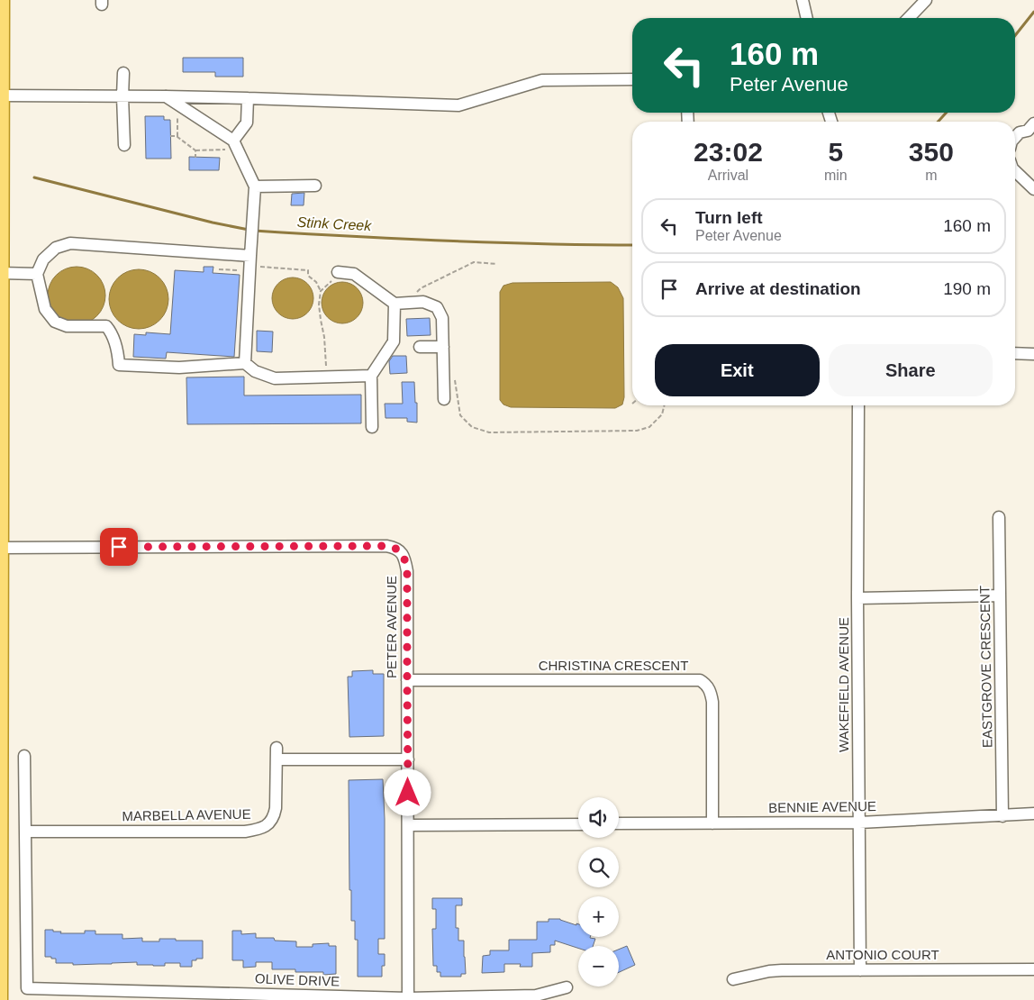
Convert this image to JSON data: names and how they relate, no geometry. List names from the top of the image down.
{
  "streets": {
    "street": [
      "PETER AVENUE",
      "CHRISTINA CRESCENT",
      "EASTGROVE CRESCENT",
      "WAKEFIELD AVENUE",
      "BENNIE AVENUE",
      "MARBELLA AVENUE",
      "ANTONIO COURT",
      "OLIVE DRIVE"
    ]
  },
  "crossings": [
    ["PETER AVENUE", "CHRISTINA CRESCENT"],
    ["PETER AVENUE", "MARBELLA AVENUE"],
    ["PETER AVENUE", "OLIVE DRIVE"],
    ["CHRISTINA CRESCENT", "BENNIE AVENUE"],
    ["EASTGROVE CRESCENT", "BENNIE AVENUE"],
    ["WAKEFIELD AVENUE", "BENNIE AVENUE"],
    ["WAKEFIELD AVENUE", "ANTONIO COURT"],
    ["MARBELLA AVENUE", "OLIVE DRIVE"]
  ],
  "water": ["Stink Creek"],
  "page": {
    "turn": ["160 m", "Peter Avenue"],
    "eta": [
      "23:02",
      "Arrival",
      "5",
      "min",
      "350",
      "m"
    ],
    "list": [
      {
        "name": "Turn left",
        "note": "Peter Avenue",
        "value": "160 m"
      },
      {
        "name": "Arrive at destination",
        "value": "190 m"
      }
    ],
    "buttons": ["Exit", "Share"],
    "map_buttons": ["+", "−"]
  }
}
